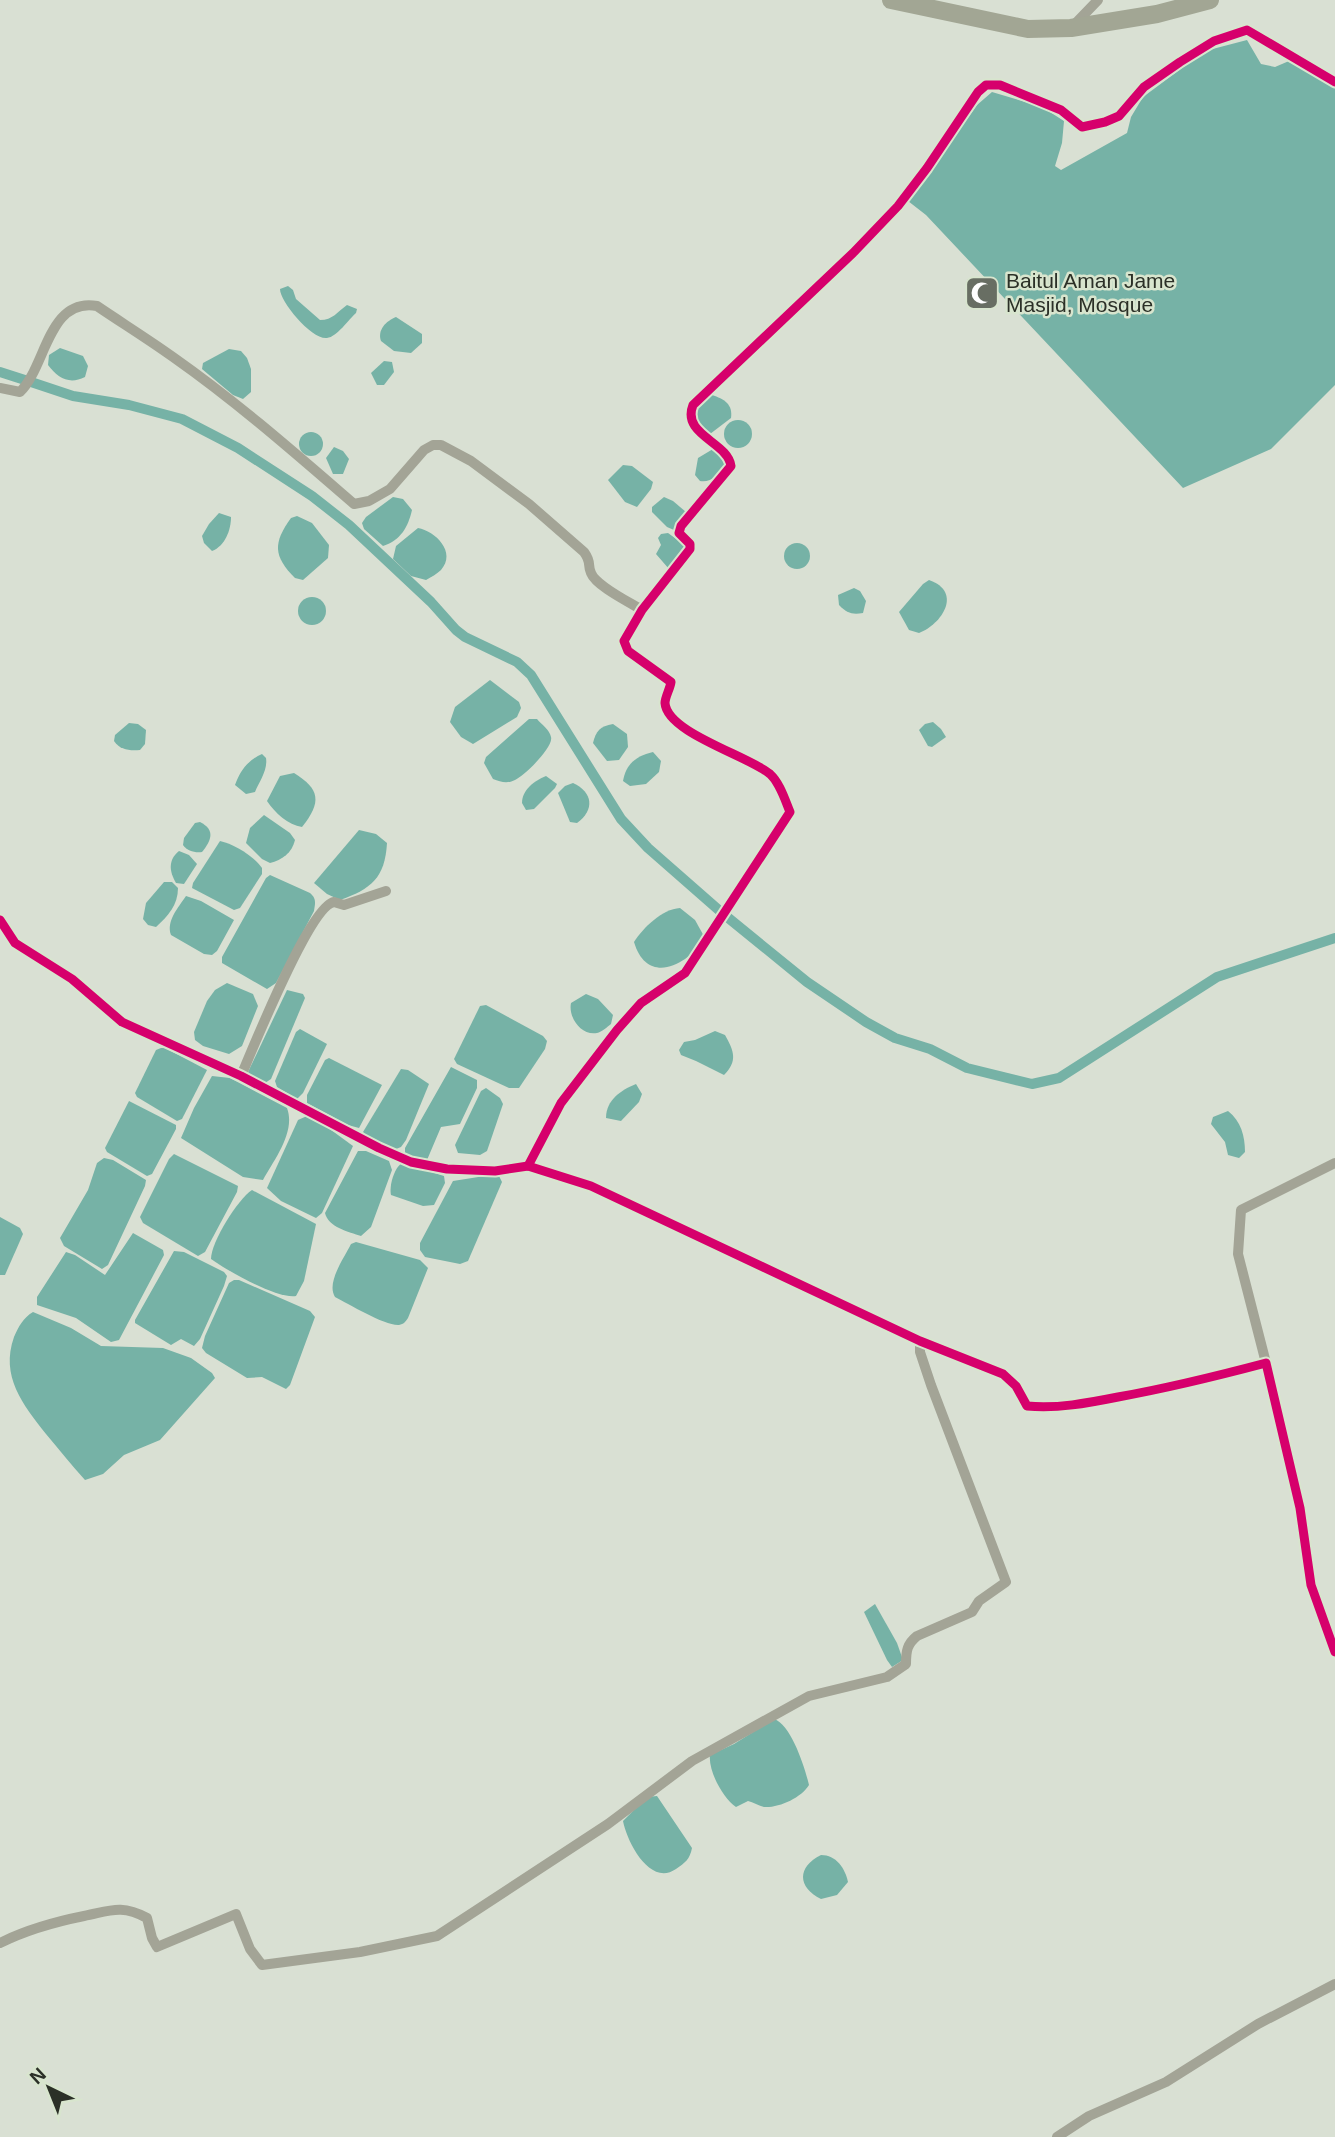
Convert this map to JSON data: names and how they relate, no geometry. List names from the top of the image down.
{
  "places": {
    "mosque": ["Baitul Aman Jame Masjid, Mosque"]
  },
  "north": "top left"
}
